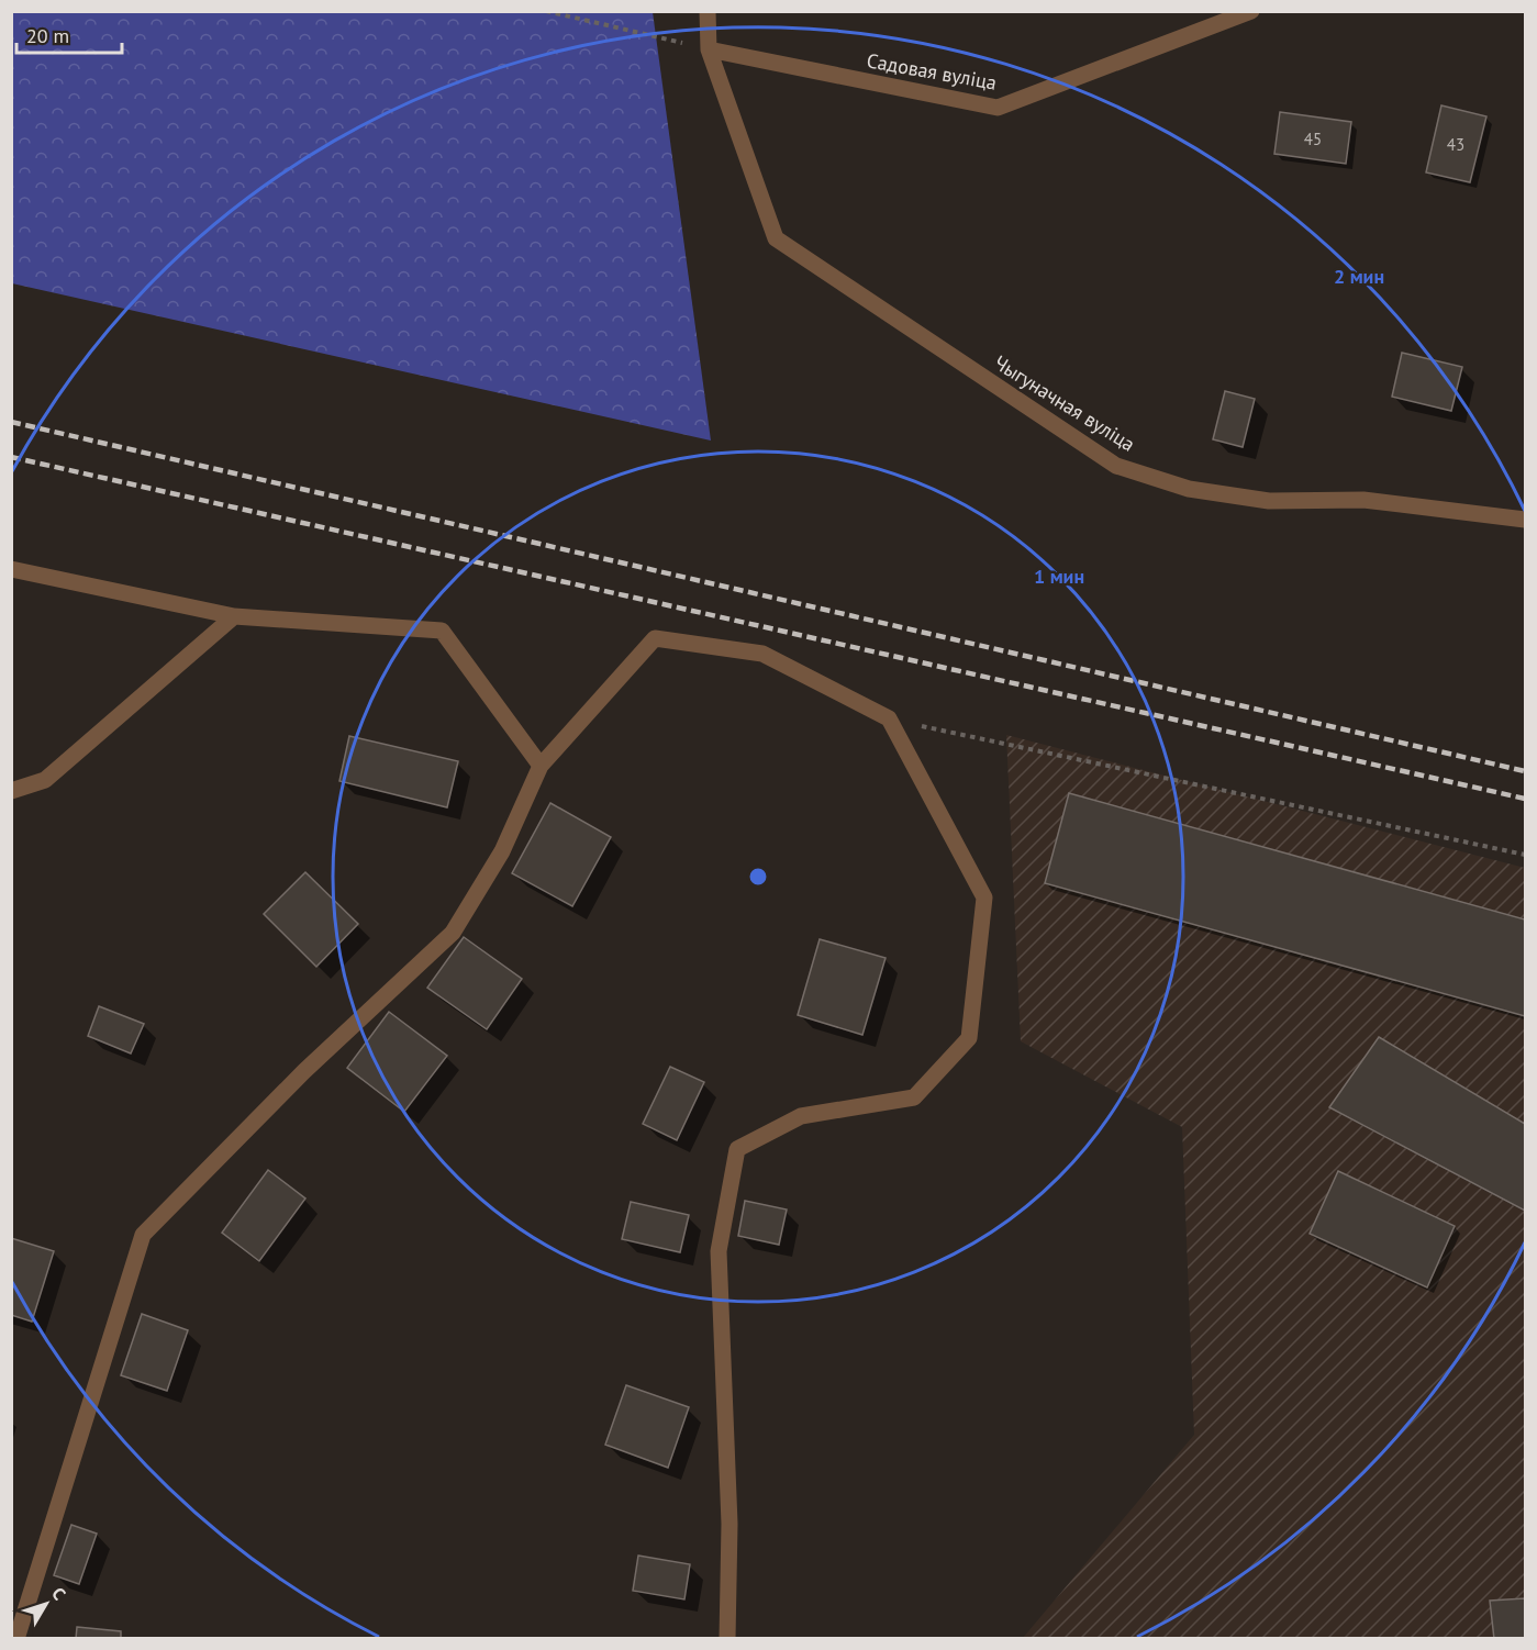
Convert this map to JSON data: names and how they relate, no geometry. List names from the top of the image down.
{
  "streets": {
    "street": ["Садовая вуліца", "Чыгуначная вуліца"]
  },
  "crossings": [
    ["Садовая вуліца", "Чыгуначная вуліца"]
  ],
  "house_numbers": ["45", "43"],
  "scale_bar": "20 m",
  "north": "top right",
  "rings": ["2 мин", "1 мин"]
}
